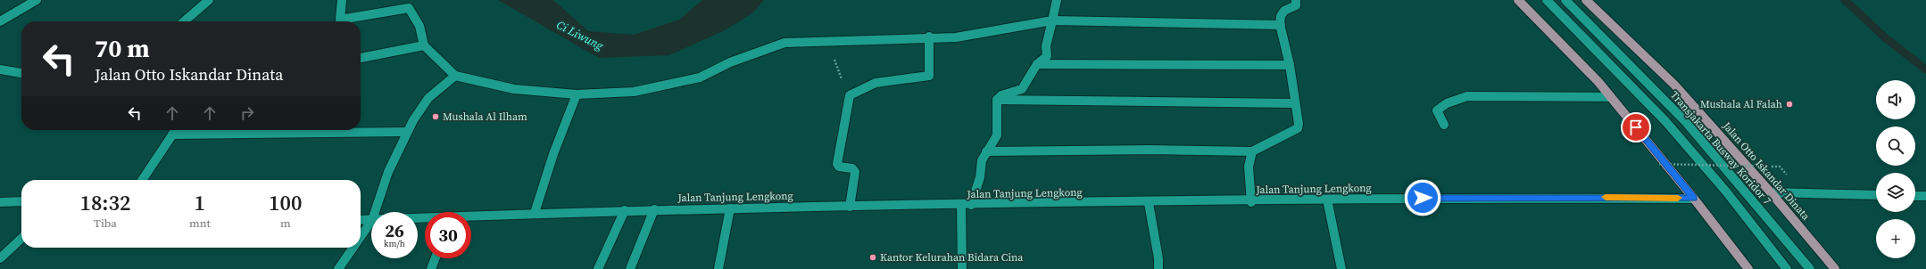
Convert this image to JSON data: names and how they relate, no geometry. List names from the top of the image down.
{
  "streets": {
    "main road": ["Jalan Otto Iskandar Dinata"],
    "street": ["Transjakarta Busway Koridor 7", "Jalan Tanjung Lengkong"]
  },
  "water": ["Ci Liwung"],
  "places": ["Mushala Al Falah", "Mushala Al Ilham", "Kantor Kelurahan Bidara Cina"],
  "page": {
    "turn": ["70 m", "Jalan Otto Iskandar Dinata"],
    "map_buttons": "+",
    "eta": [
      "18:32",
      "Tiba",
      "1",
      "mnt",
      "100",
      "m"
    ],
    "speed": "26 km/h",
    "limit": "30"
  }
}
